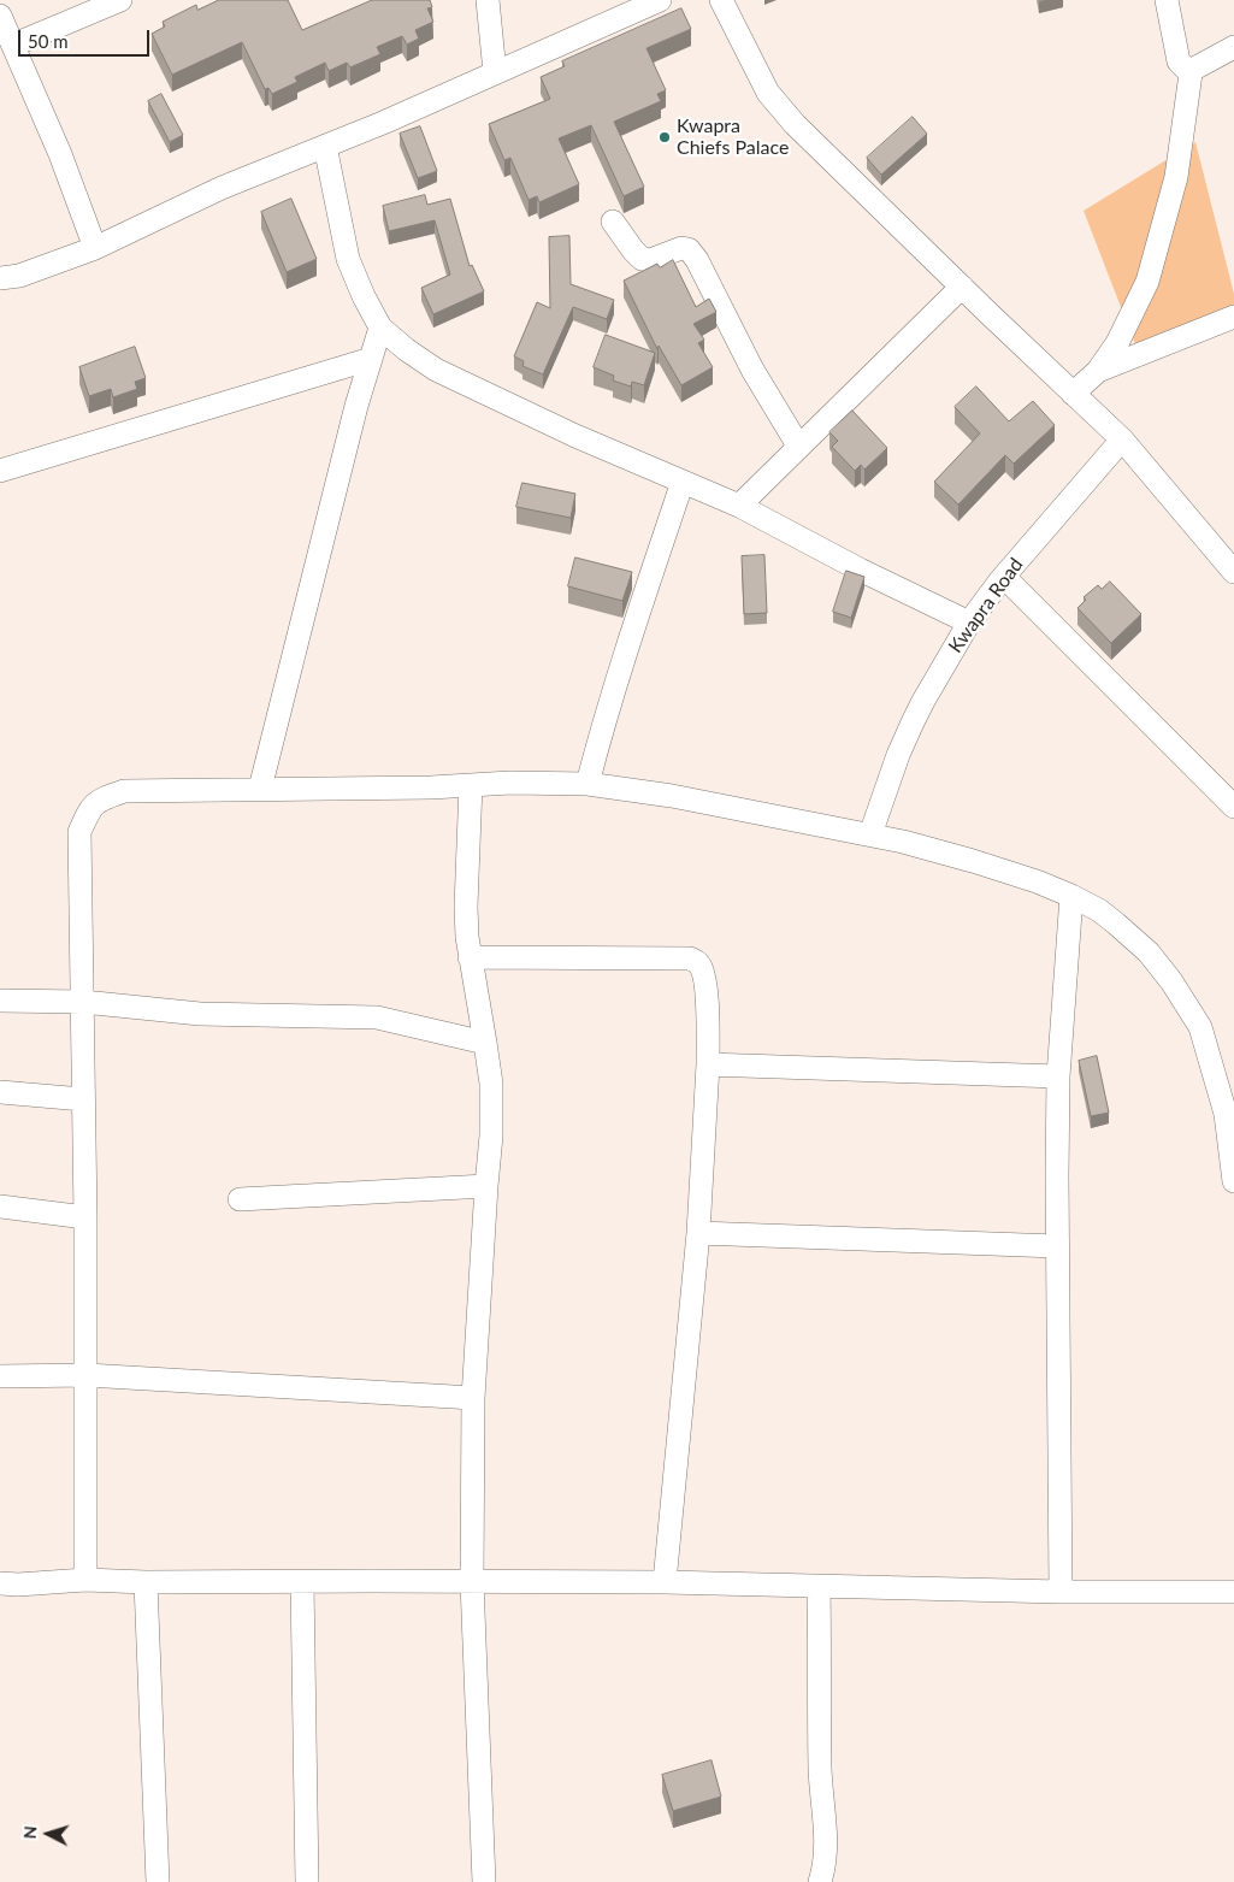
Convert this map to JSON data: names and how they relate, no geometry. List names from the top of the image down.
{
  "streets": {
    "street": ["Kwapra Road"]
  },
  "places": ["Kwapra Chiefs Palace"],
  "scale_bar": "50 m",
  "north": "left"
}
